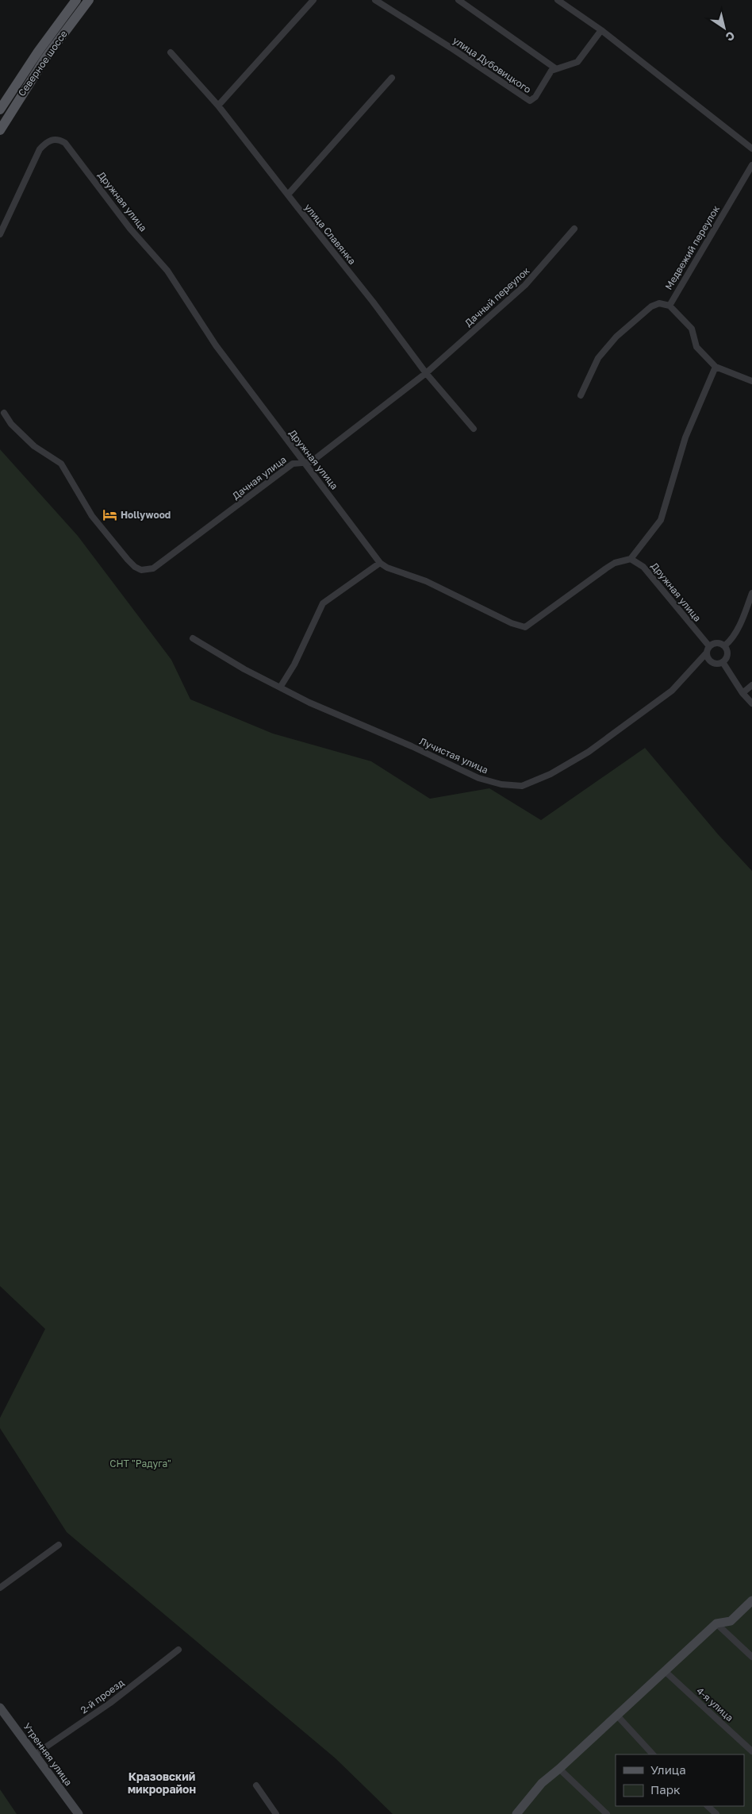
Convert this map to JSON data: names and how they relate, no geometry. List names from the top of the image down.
{
  "streets": {
    "main road": ["Северное шоссе"],
    "street": [
      "улица Дубовицкого",
      "Дружная улица",
      "улица Славянка",
      "Медвежий переулок",
      "Дачный переулок",
      "Дачная улица",
      "Лучистая улица",
      "2-й проезд",
      "4-я улица",
      "Утренняя улица"
    ]
  },
  "crossings": [
    ["Дружная улица", "Дачная улица"],
    ["Дружная улица", "Лучистая улица"],
    ["улица Славянка", "Дачный переулок"],
    ["улица Славянка", "Дачная улица"],
    ["Дачный переулок", "Дачная улица"],
    ["2-й проезд", "Утренняя улица"]
  ],
  "districts": ["Кразовский микрорайон"],
  "parks": ["СНТ \"Радуга\""],
  "places": {
    "hotel": ["Hollywood"]
  },
  "legend": ["Улица", "Парк"],
  "north": "bottom right"
}
